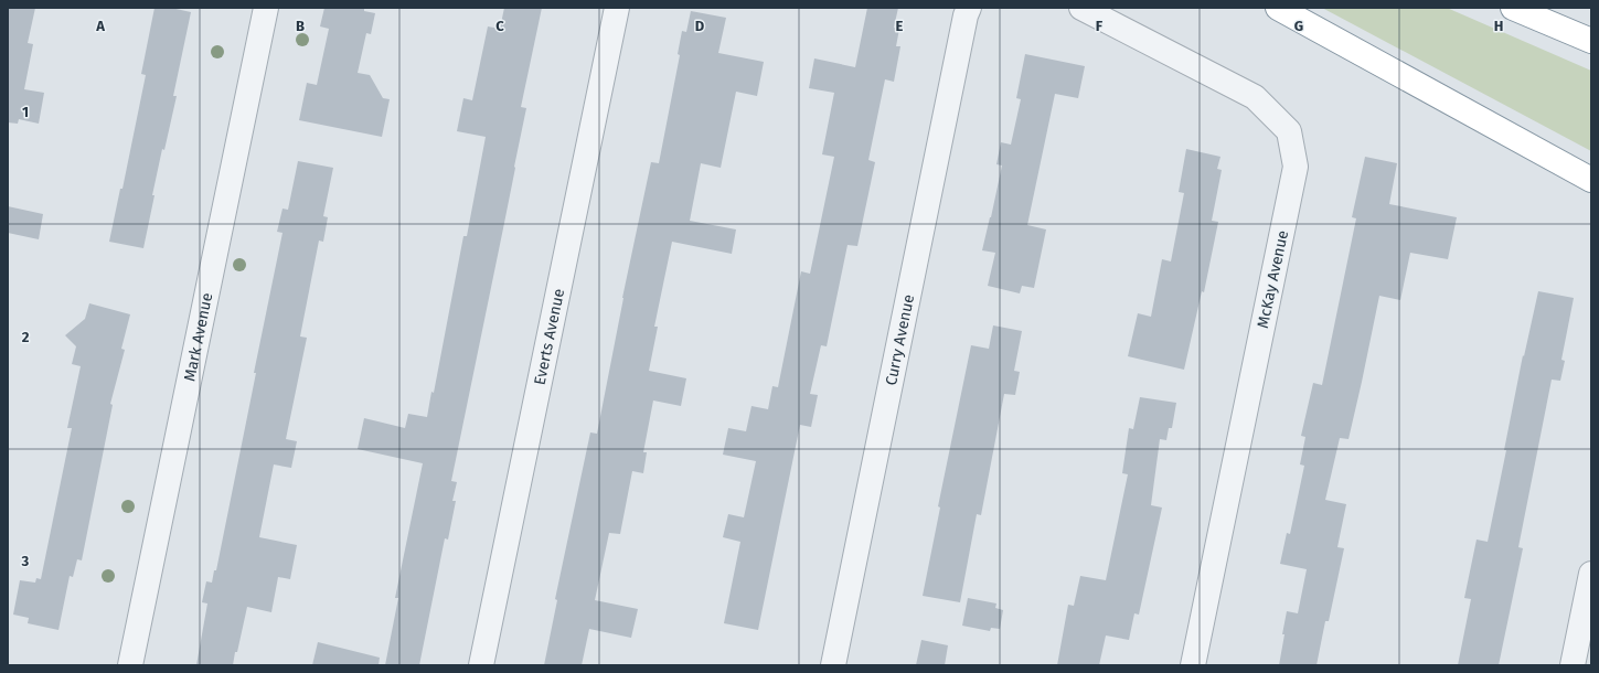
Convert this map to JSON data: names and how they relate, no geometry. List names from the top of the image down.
{
  "streets": {
    "street": [
      "McKay Avenue",
      "Mark Avenue",
      "Everts Avenue",
      "Curry Avenue"
    ]
  },
  "grid": {
    "columns": [
      "A",
      "B",
      "C",
      "D",
      "E",
      "F",
      "G",
      "H"
    ],
    "rows": ["1", "2", "3"]
  }
}
